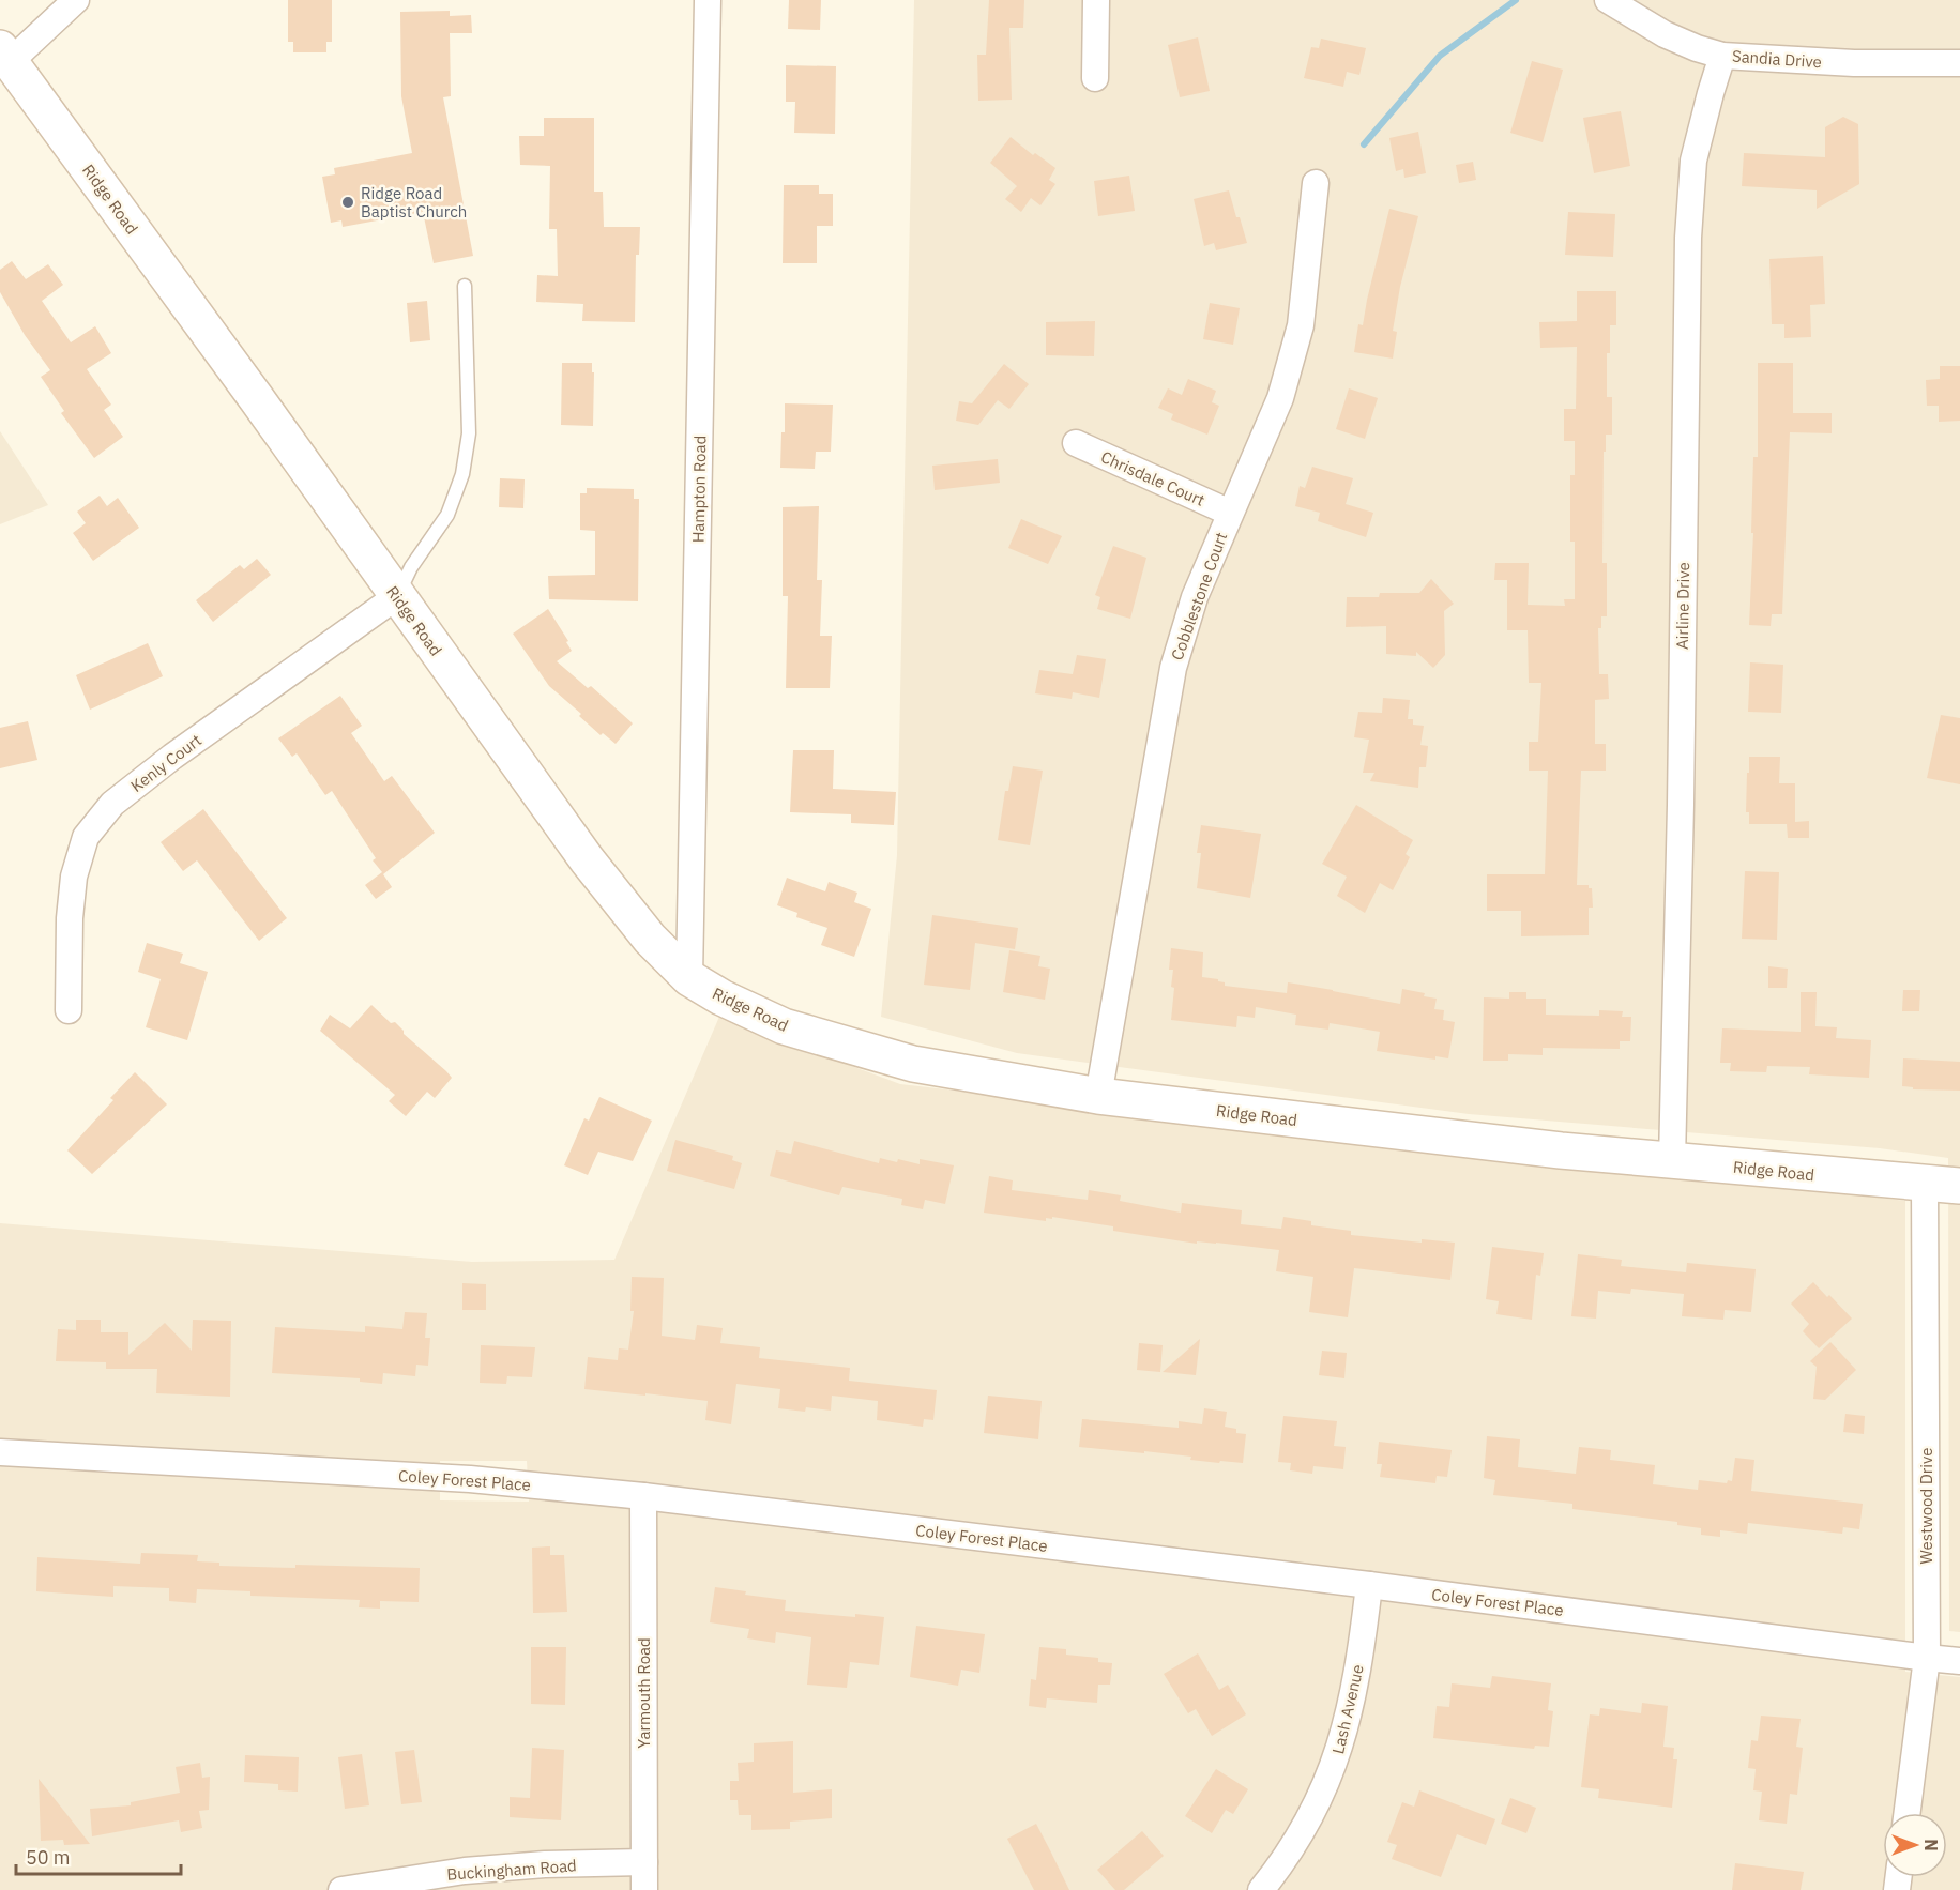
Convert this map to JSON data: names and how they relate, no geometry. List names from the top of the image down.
{
  "streets": {
    "street": [
      "Sandia Drive",
      "Ridge Road",
      "Chrisdale Court",
      "Hampton Road",
      "Cobblestone Court",
      "Airline Drive",
      "Kenly Court",
      "Coley Forest Place",
      "Westwood Drive",
      "Yarmouth Road",
      "Lash Avenue",
      "Buckingham Road"
    ]
  },
  "crossings": [
    ["Sandia Drive", "Airline Drive"],
    ["Ridge Road", "Hampton Road"],
    ["Ridge Road", "Cobblestone Court"],
    ["Ridge Road", "Airline Drive"],
    ["Ridge Road", "Kenly Court"],
    ["Ridge Road", "Westwood Drive"],
    ["Chrisdale Court", "Cobblestone Court"],
    ["Coley Forest Place", "Westwood Drive"],
    ["Coley Forest Place", "Yarmouth Road"],
    ["Coley Forest Place", "Lash Avenue"],
    ["Yarmouth Road", "Buckingham Road"]
  ],
  "places": ["Ridge Road Baptist Church"],
  "scale_bar": "50 m",
  "north": "right"
}
